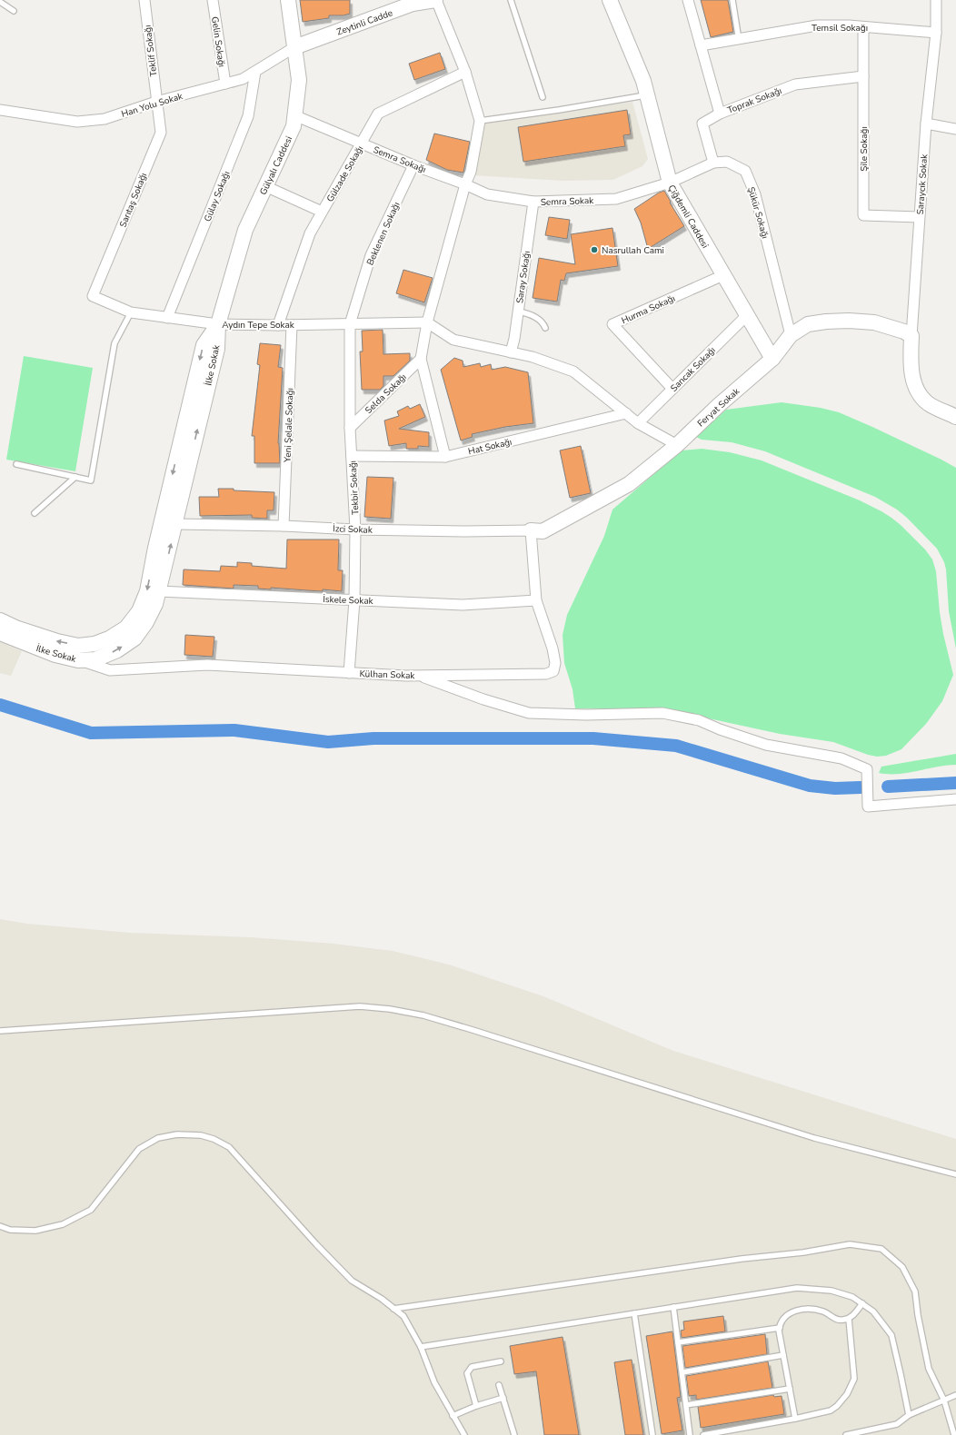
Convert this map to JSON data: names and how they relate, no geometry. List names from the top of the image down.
{
  "streets": {
    "street": [
      "Zeytinli Cadde",
      "Temsil Sokağı",
      "Gelin Sokağı",
      "Teklif Sokağı",
      "Toprak Sokağı",
      "Han Yolu Sokak",
      "Şile Sokağı",
      "Semra Sokağı",
      "Gülyalı Caddesi",
      "Gülzade Sokağı",
      "Saraycık Sokak",
      "Gülay Sokağı",
      "Sarıtaş Sokağı",
      "Semra Sokak",
      "Şükür Sokağı",
      "Çiğdemli Caddesi",
      "Beklenen Sokağı",
      "Saray Sokağı",
      "Hurma Sokağı",
      "Aydın Tepe Sokak",
      "İlke Sokak",
      "Sancak Sokağı",
      "Selda Sokağı",
      "Feryat Sokak",
      "Yeni Şelale Sokağı",
      "Hat Sokağı",
      "Tekbir Sokağı",
      "İzci Sokak",
      "İskele Sokak",
      "Külhan Sokak"
    ]
  },
  "crossings": [
    ["Zeytinli Cadde", "Han Yolu Sokak"],
    ["Zeytinli Cadde", "Gülyalı Caddesi"],
    ["Temsil Sokağı", "Toprak Sokağı"],
    ["Temsil Sokağı", "Şile Sokağı"],
    ["Temsil Sokağı", "Saraycık Sokak"],
    ["Gelin Sokağı", "Han Yolu Sokak"],
    ["Teklif Sokağı", "Han Yolu Sokak"],
    ["Teklif Sokağı", "Sarıtaş Sokağı"],
    ["Toprak Sokağı", "Şile Sokağı"],
    ["Han Yolu Sokak", "Gülyalı Caddesi"],
    ["Han Yolu Sokak", "Gülay Sokağı"],
    ["Han Yolu Sokak", "Sarıtaş Sokağı"],
    ["Şile Sokağı", "Saraycık Sokak"],
    ["Semra Sokağı", "Gülyalı Caddesi"],
    ["Semra Sokağı", "Gülzade Sokağı"],
    ["Semra Sokağı", "Semra Sokak"],
    ["Semra Sokağı", "Beklenen Sokağı"],
    ["Gülyalı Caddesi", "Aydın Tepe Sokak"],
    ["Gülyalı Caddesi", "İlke Sokak"],
    ["Gülzade Sokağı", "Aydın Tepe Sokak"],
    ["Saraycık Sokak", "Feryat Sokak"],
    ["Gülay Sokağı", "Aydın Tepe Sokak"],
    ["Sarıtaş Sokağı", "Aydın Tepe Sokak"],
    ["Semra Sokak", "Şükür Sokağı"],
    ["Semra Sokak", "Çiğdemli Caddesi"],
    ["Semra Sokak", "Saray Sokağı"],
    ["Şükür Sokağı", "Çiğdemli Caddesi"],
    ["Şükür Sokağı", "Feryat Sokak"],
    ["Çiğdemli Caddesi", "Hurma Sokağı"],
    ["Çiğdemli Caddesi", "Sancak Sokağı"],
    ["Çiğdemli Caddesi", "Feryat Sokak"],
    ["Beklenen Sokağı", "Aydın Tepe Sokak"],
    ["Beklenen Sokağı", "Tekbir Sokağı"],
    ["Hurma Sokağı", "Sancak Sokağı"],
    ["Aydın Tepe Sokak", "İlke Sokak"],
    ["Aydın Tepe Sokak", "Yeni Şelale Sokağı"],
    ["Aydın Tepe Sokak", "Tekbir Sokağı"],
    ["İlke Sokak", "İzci Sokak"],
    ["İlke Sokak", "İskele Sokak"],
    ["İlke Sokak", "Külhan Sokak"],
    ["Selda Sokağı", "Tekbir Sokağı"],
    ["Feryat Sokak", "İzci Sokak"],
    ["Feryat Sokak", "Külhan Sokak"],
    ["Yeni Şelale Sokağı", "İzci Sokak"],
    ["Hat Sokağı", "Tekbir Sokağı"],
    ["Tekbir Sokağı", "İzci Sokak"],
    ["Tekbir Sokağı", "İskele Sokak"],
    ["Tekbir Sokağı", "Külhan Sokak"],
    ["İzci Sokak", "Külhan Sokak"],
    ["İskele Sokak", "Külhan Sokak"]
  ],
  "places": ["Nasrullah Cami"]
}
